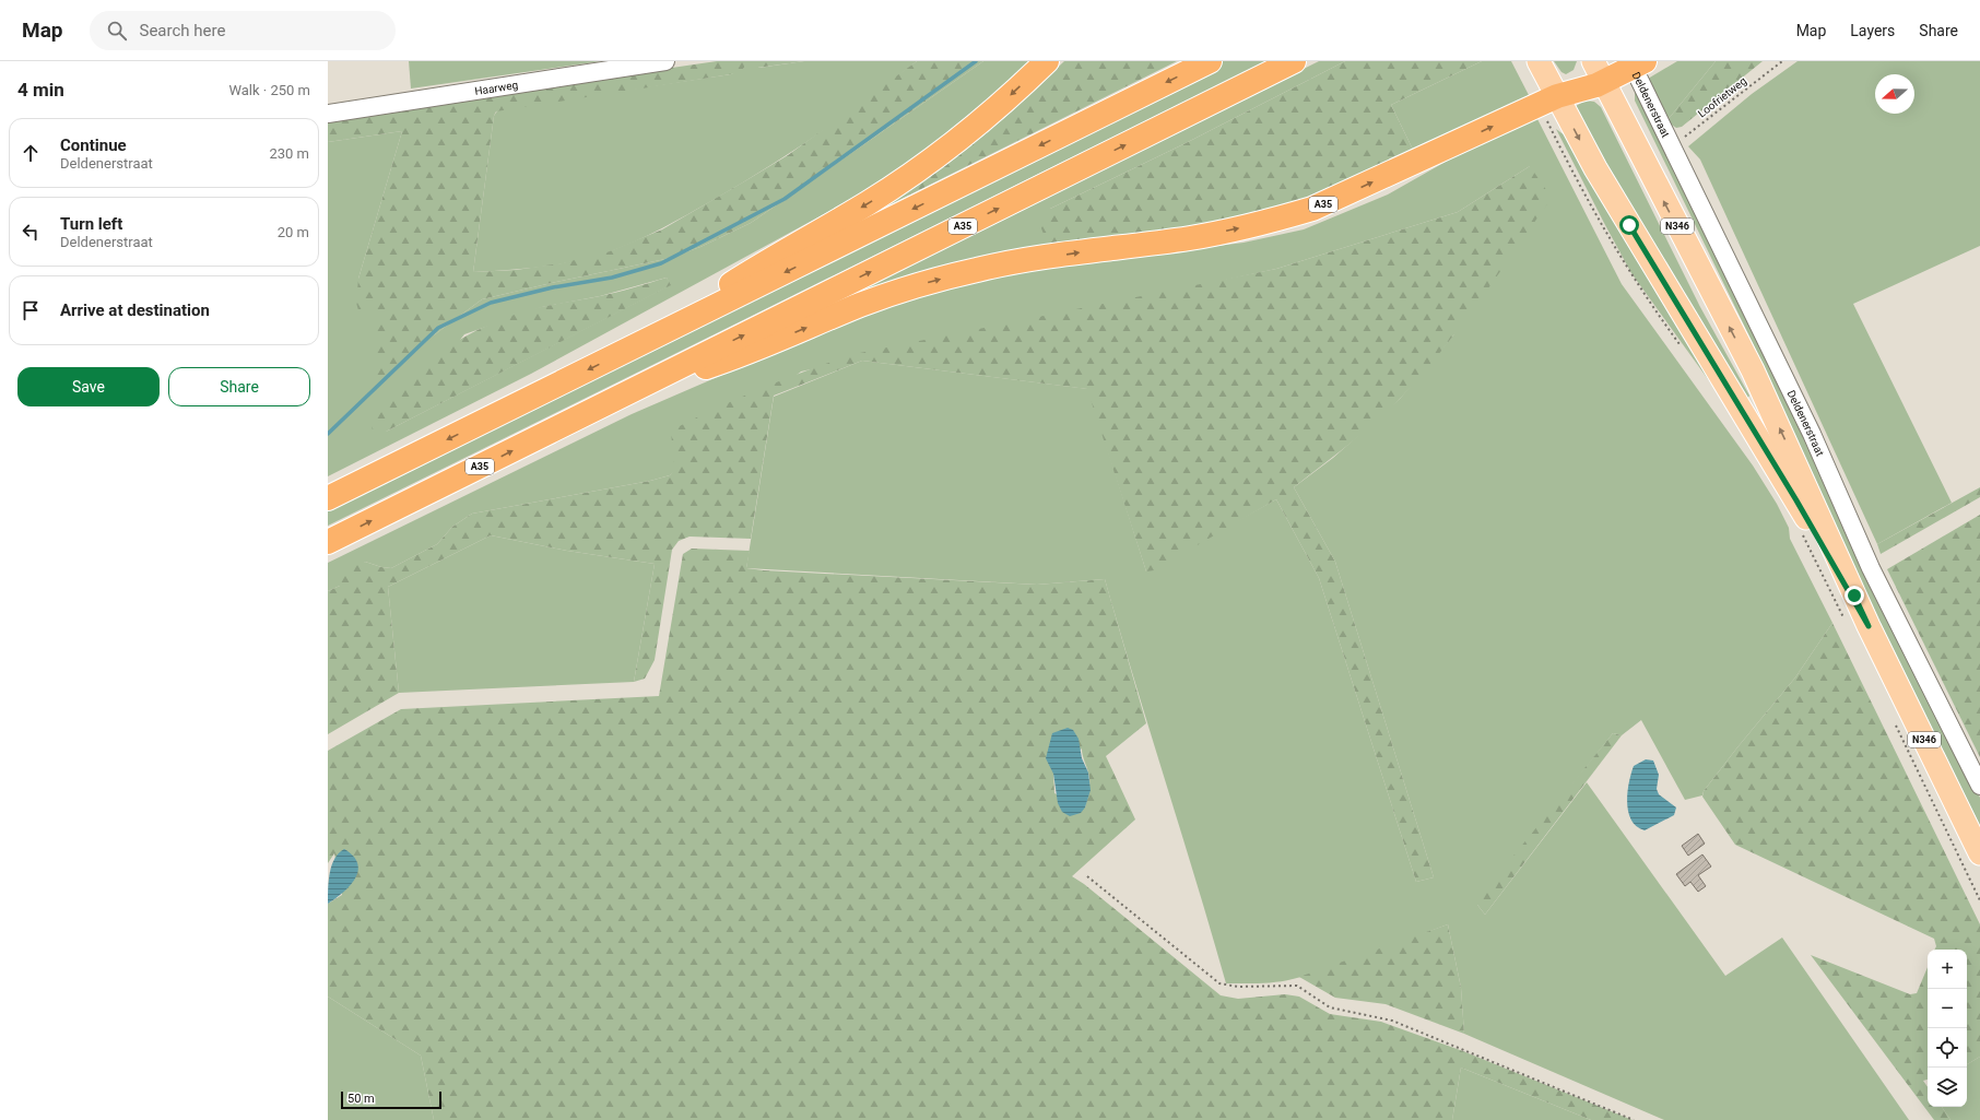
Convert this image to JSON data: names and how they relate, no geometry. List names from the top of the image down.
{
  "streets": {
    "highway": ["A35"],
    "main road": ["N346"],
    "street": ["Haarweg", "Deldenerstraat"],
    "path": ["Loofrietweg"]
  },
  "crossings": [
    ["Loofrietweg", "Deldenerstraat"],
    ["Deldenerstraat", "A35"],
    ["A35", "N346"]
  ],
  "scale_bar": "50 m",
  "north": "left",
  "page": {
    "header": "Map",
    "search": "Search here",
    "nav": ["Map", "Layers", "Share"],
    "heading": ["4 min", "Walk · 250 m"],
    "list": [
      ["Continue", "Deldenerstraat", "230 m"],
      ["Turn left", "Deldenerstraat", "20 m"],
      "Arrive at destination"
    ],
    "buttons": ["Save", "Share"],
    "map_buttons": ["+", "−"],
    "scale": "50 m"
  }
}
